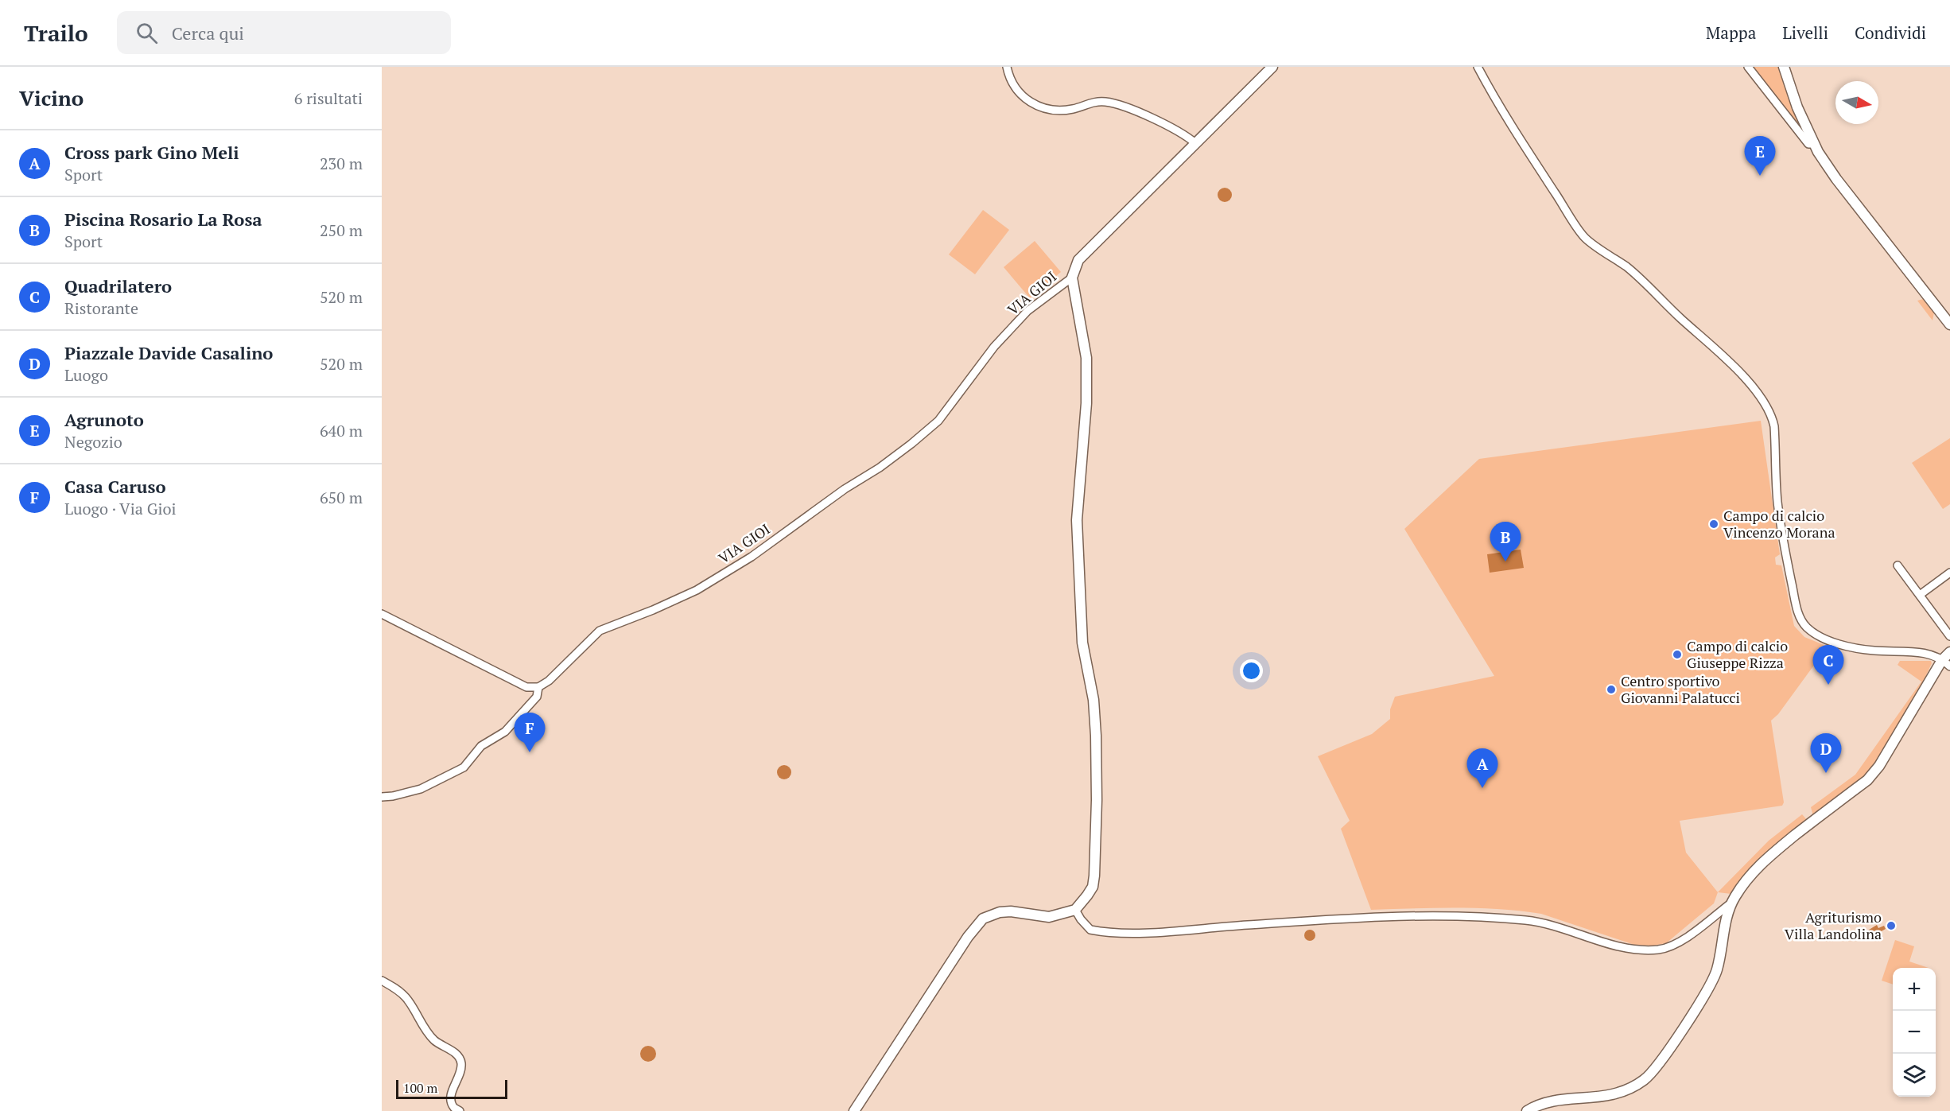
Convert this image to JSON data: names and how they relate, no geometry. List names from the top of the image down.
{
  "streets": {
    "street": ["VIA GIOI"]
  },
  "places": [
    "Campo di calcio Vincenzo Morana",
    "Campo di calcio Giuseppe Rizza",
    "Centro sportivo Giovanni Palatucci",
    "Agriturismo Villa Landolina"
  ],
  "scale_bar": "100 m",
  "north": "right",
  "page": {
    "header": "Trailo",
    "search": "Cerca qui",
    "nav": ["Mappa", "Livelli", "Condividi"],
    "heading": ["Vicino", "6 risultati"],
    "list": [
      {
        "mark": "A",
        "name": "Cross park Gino Meli",
        "note": "Sport",
        "value": "230 m"
      },
      {
        "mark": "B",
        "name": "Piscina Rosario La Rosa",
        "note": "Sport",
        "value": "250 m"
      },
      {
        "mark": "C",
        "name": "Quadrilatero",
        "note": "Ristorante",
        "value": "520 m"
      },
      {
        "mark": "D",
        "name": "Piazzale Davide Casalino",
        "note": "Luogo",
        "value": "520 m"
      },
      {
        "mark": "E",
        "name": "Agrunoto",
        "note": "Negozio",
        "value": "640 m"
      },
      {
        "mark": "F",
        "name": "Casa Caruso",
        "note": "Luogo · Via Gioi",
        "value": "650 m"
      }
    ],
    "pins": [
      "E",
      "B",
      "C",
      "F",
      "D",
      "A"
    ],
    "map_buttons": ["+", "−"],
    "scale": "100 m"
  }
}
